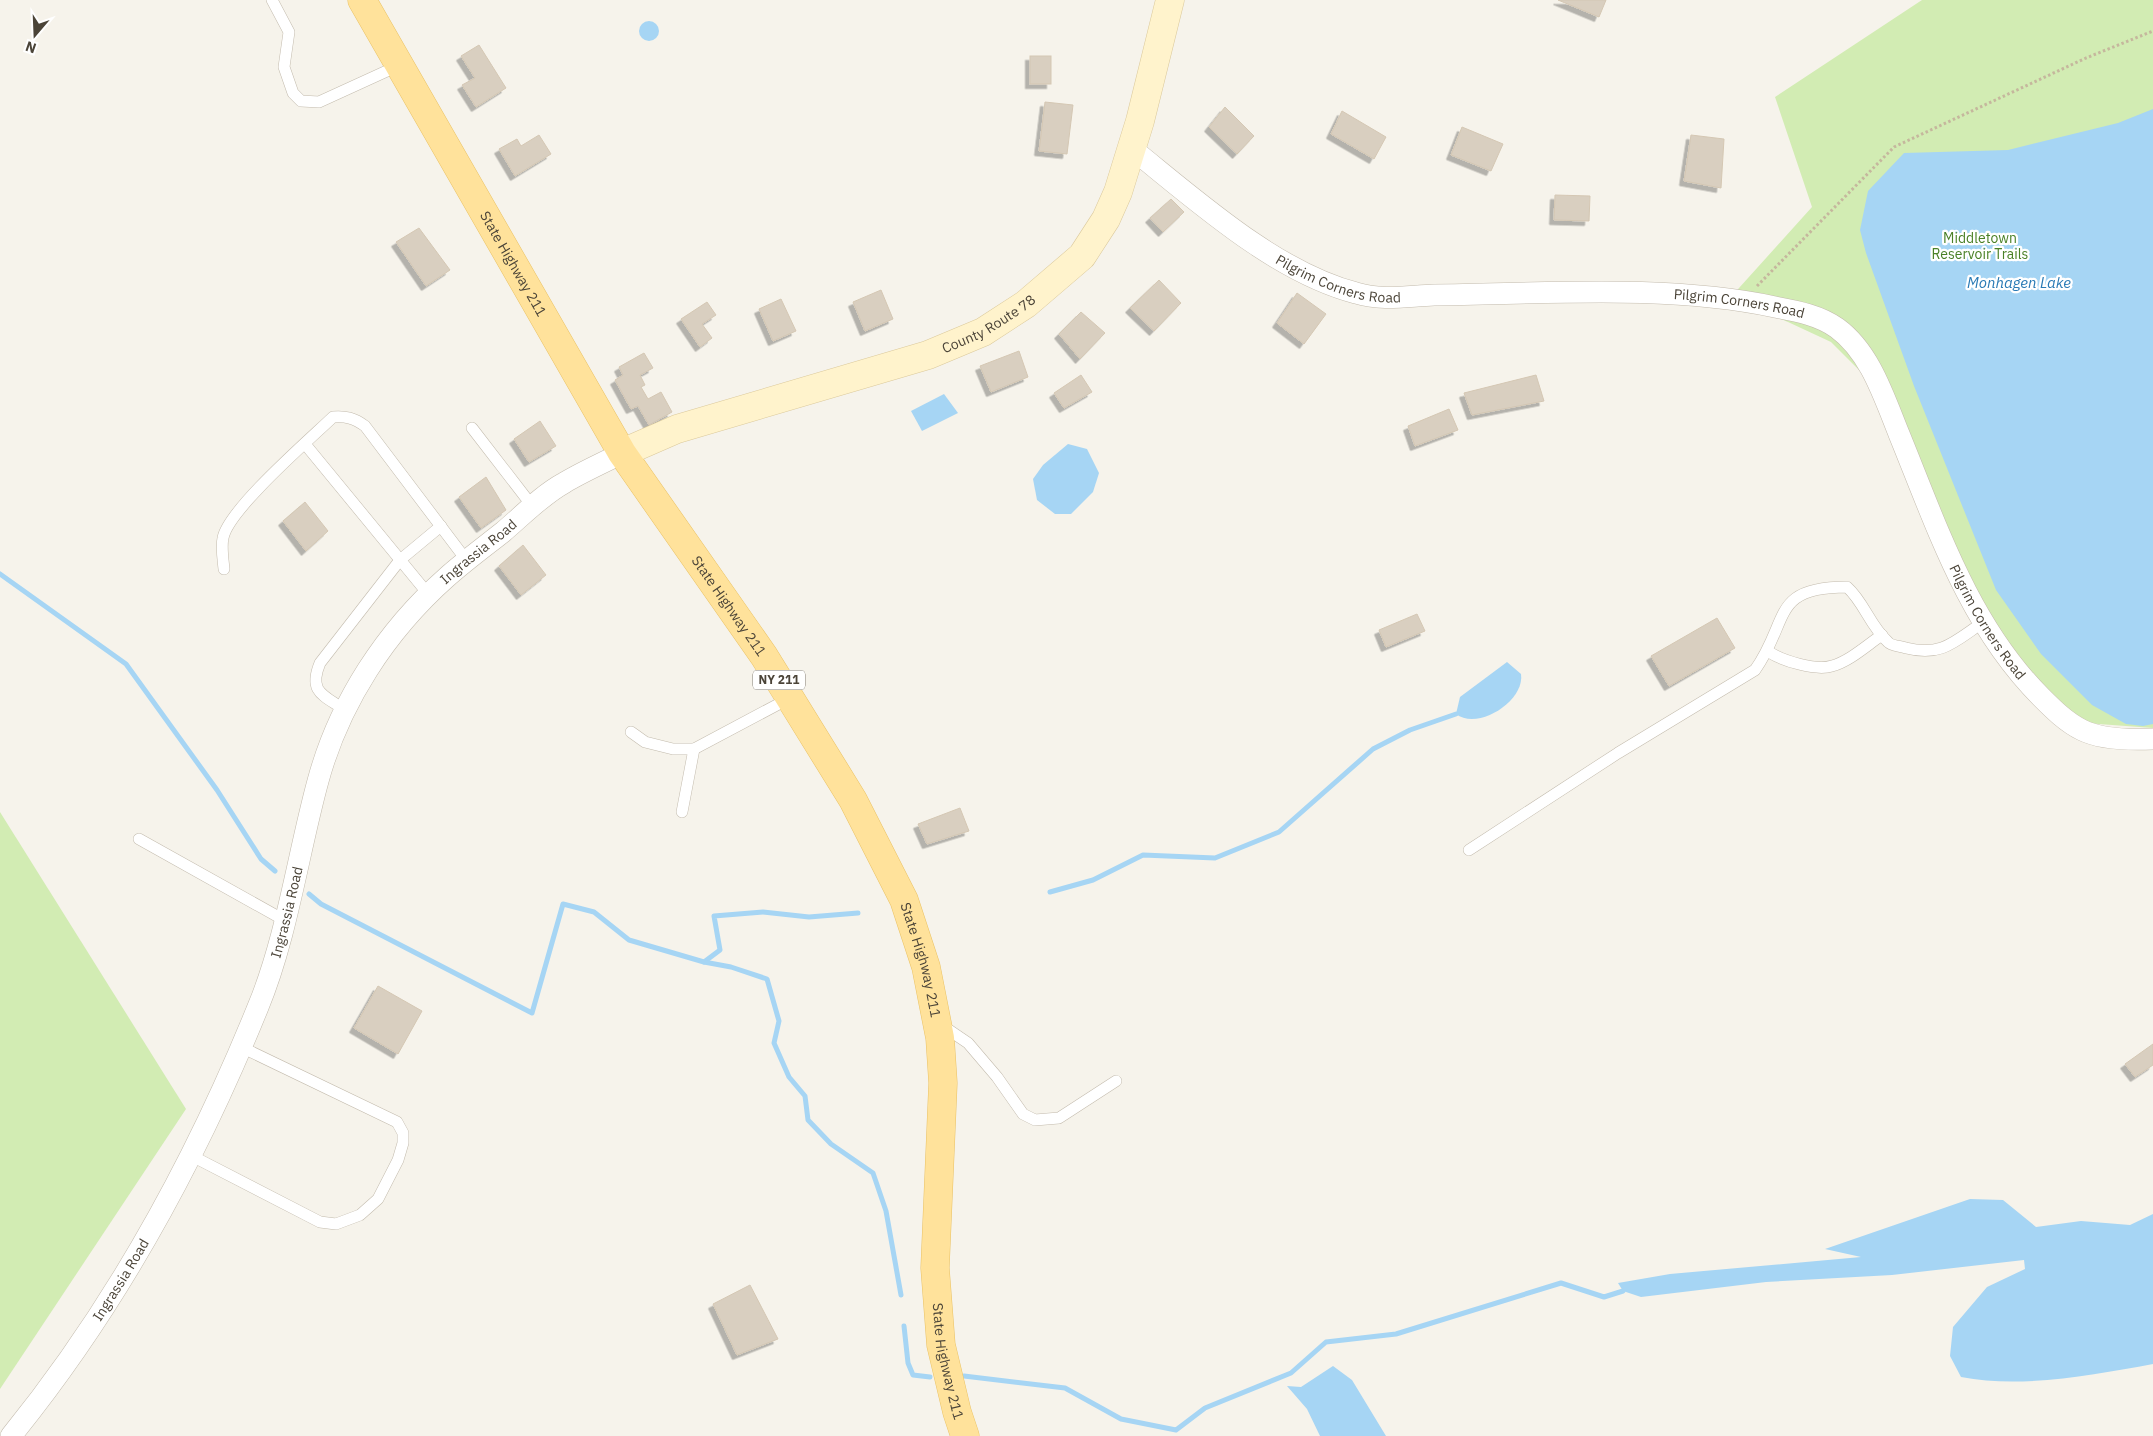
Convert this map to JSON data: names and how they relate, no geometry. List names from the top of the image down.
{
  "streets": {
    "main road": ["State Highway 211", "NY 211"],
    "street": ["Pilgrim Corners Road", "County Route 78", "Ingrassia Road"]
  },
  "crossings": [
    ["State Highway 211", "County Route 78"],
    ["State Highway 211", "Ingrassia Road"],
    ["Pilgrim Corners Road", "County Route 78"],
    ["County Route 78", "Ingrassia Road"]
  ],
  "water": ["Monhagen Lake"],
  "parks": ["Middletown Reservoir Trails"],
  "north": "bottom"
}
